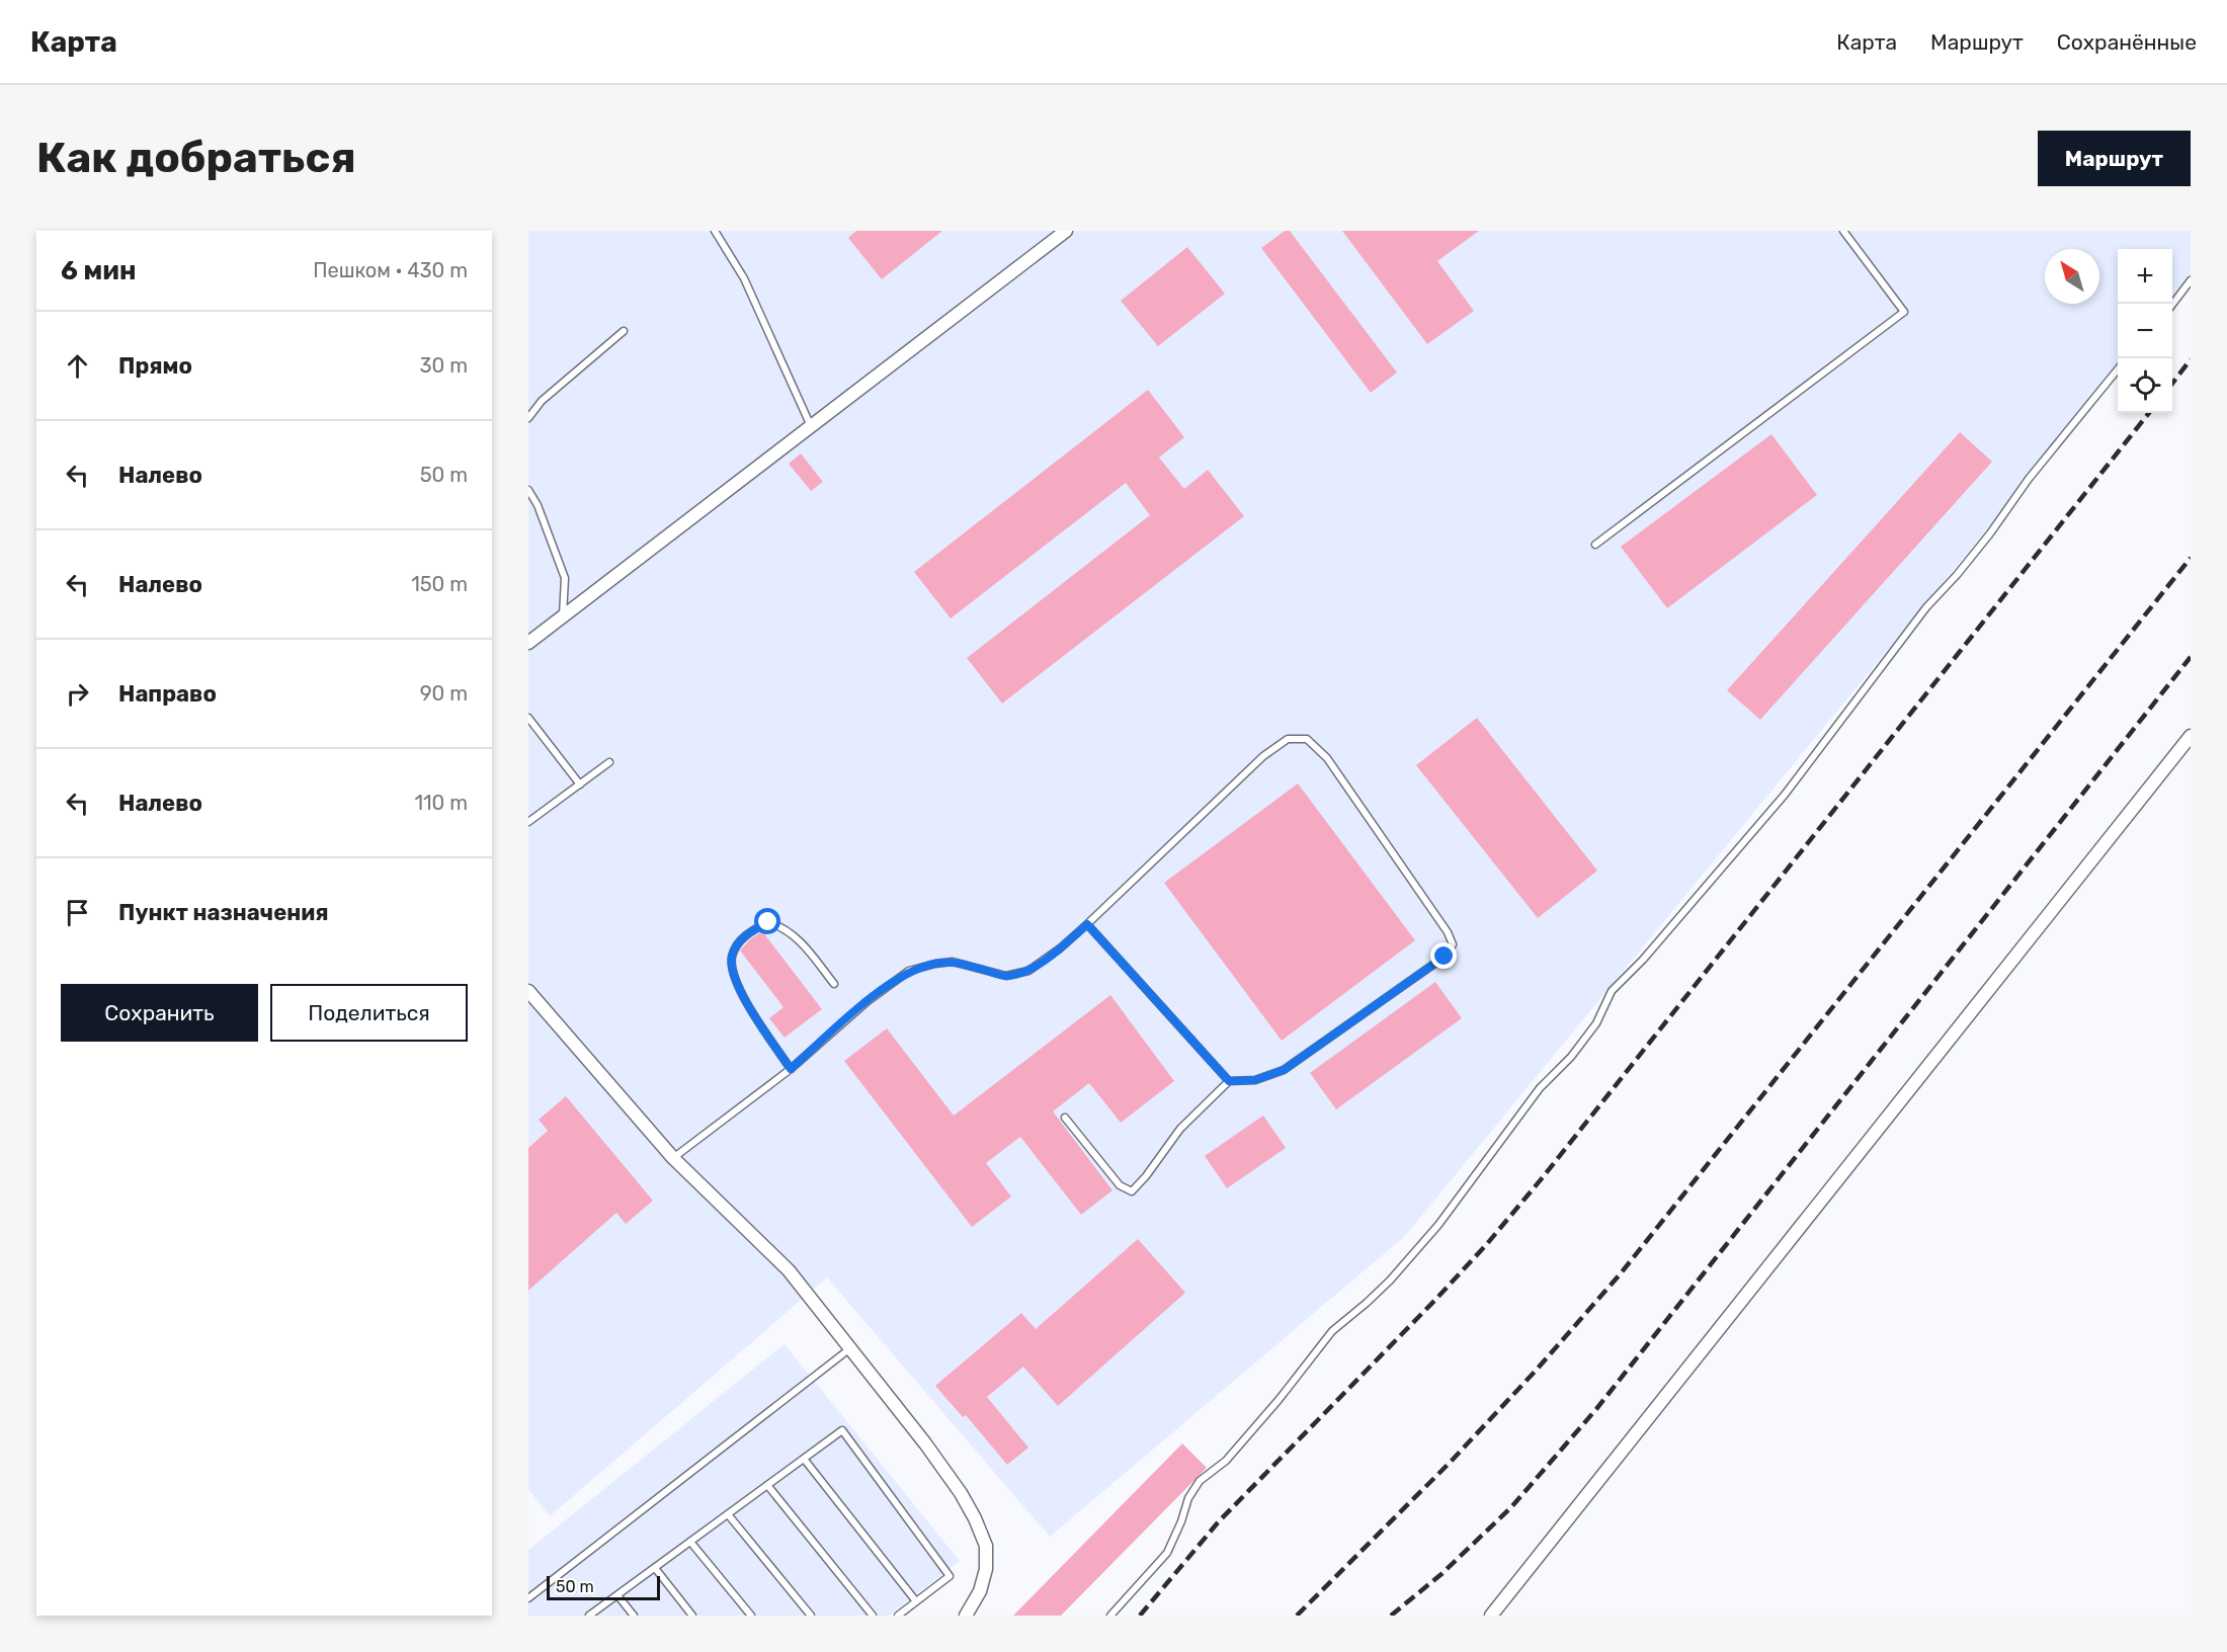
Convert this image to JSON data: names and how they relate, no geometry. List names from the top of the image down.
{
  "scale_bar": "50 m",
  "north": "top left",
  "page": {
    "header": "Карта",
    "nav": ["Карта", "Маршрут", "Сохранённые"],
    "buttons": [
      "Маршрут",
      ["Сохранить", "Поделиться"]
    ],
    "title": "Как добраться",
    "heading": ["6 мин", "Пешком · 430 m"],
    "map_buttons": ["+", "−"],
    "list": [
      ["Прямо", "30 m"],
      ["Налево", "50 m"],
      ["Налево", "150 m"],
      ["Направо", "90 m"],
      ["Налево", "110 m"],
      "Пункт назначения"
    ],
    "scale": "50 m"
  }
}
